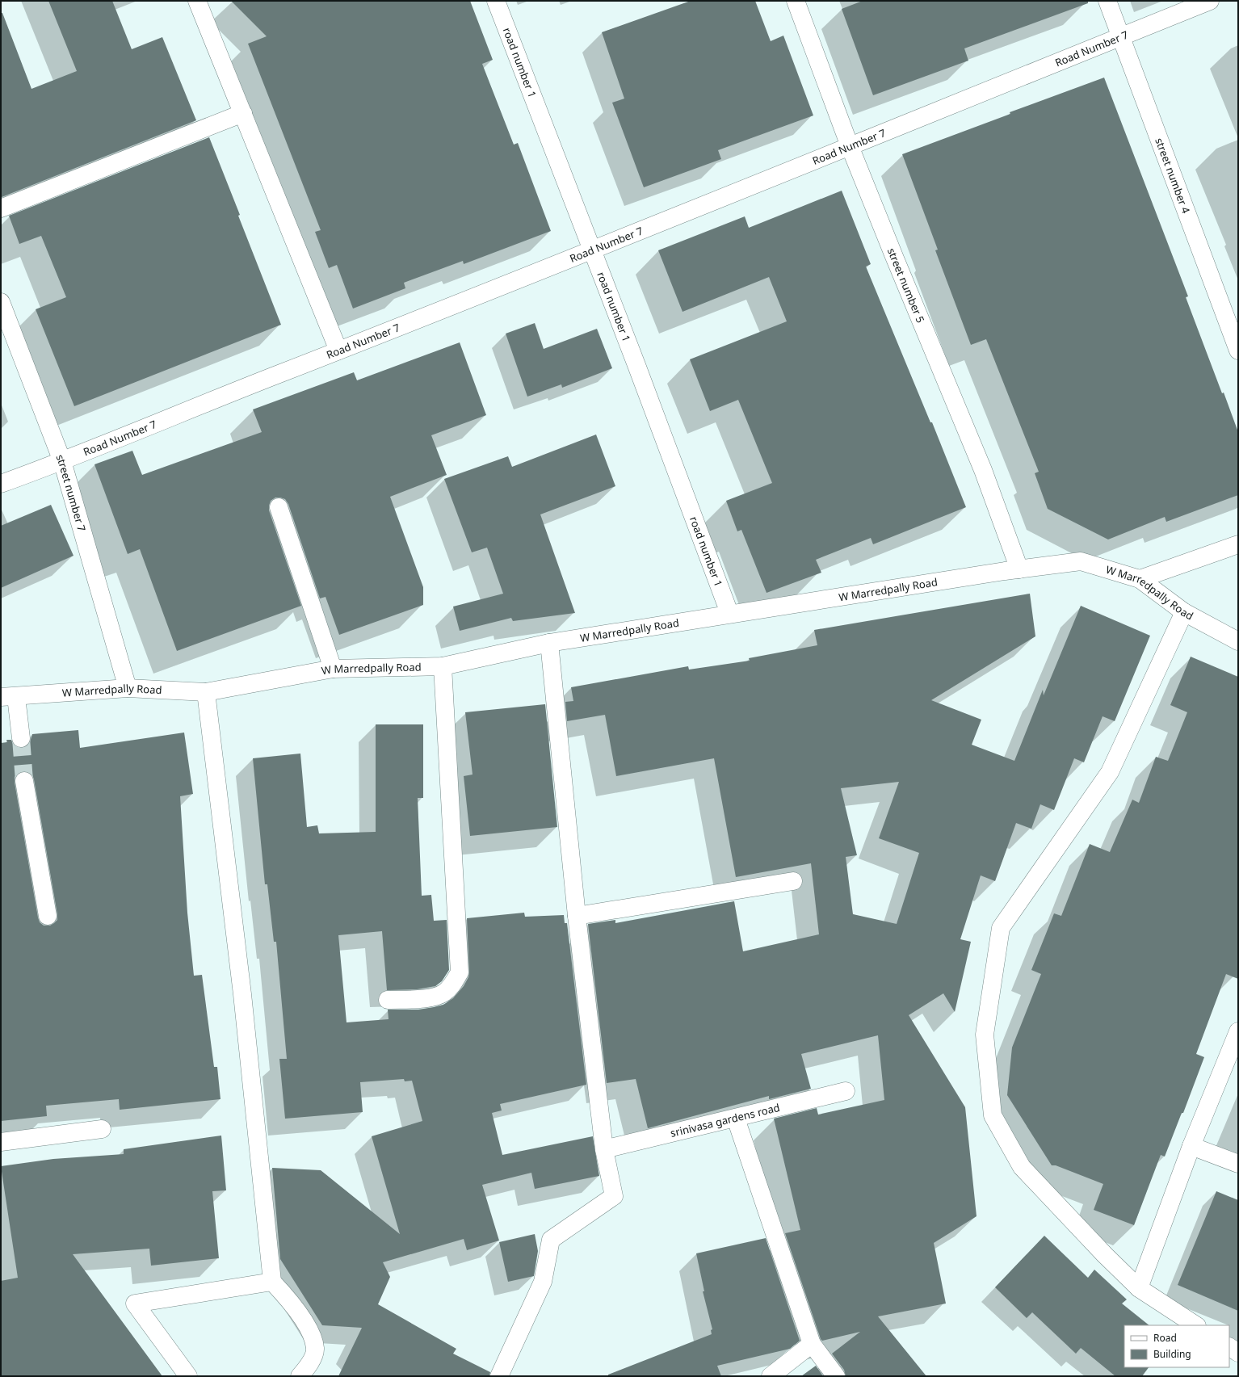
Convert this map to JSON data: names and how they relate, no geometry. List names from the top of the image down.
{
  "streets": {
    "street": [
      "Road Number 7",
      "road number 1",
      "street number 4",
      "street number 5",
      "street number 7",
      "W Marredpally Road",
      "srinivasa gardens road"
    ]
  },
  "crossings": [
    ["Road Number 7", "road number 1"],
    ["Road Number 7", "street number 4"],
    ["Road Number 7", "street number 5"],
    ["Road Number 7", "street number 7"],
    ["road number 1", "W Marredpally Road"],
    ["street number 5", "W Marredpally Road"],
    ["street number 7", "W Marredpally Road"]
  ],
  "legend": ["Road", "Building"]
}
